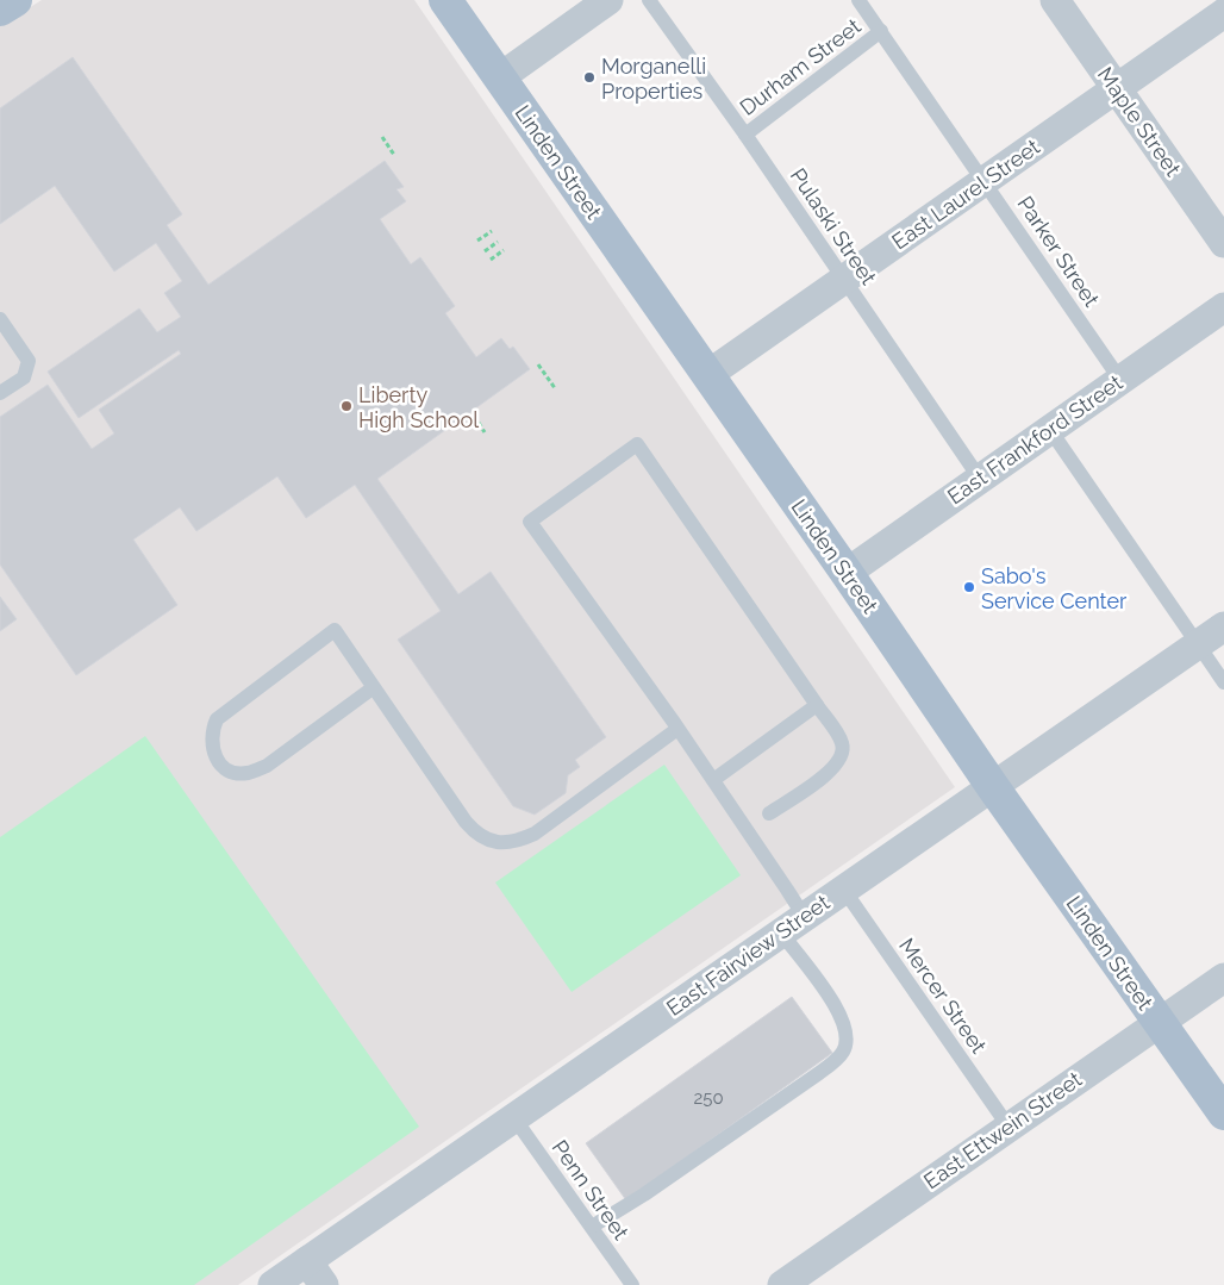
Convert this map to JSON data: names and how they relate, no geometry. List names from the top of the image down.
{
  "streets": {
    "main road": ["Linden Street"],
    "street": [
      "Maple Street",
      "East Laurel Street",
      "East Frankford Street",
      "East Fairview Street",
      "East Ettwein Street"
    ],
    "lane": [
      "Durham Street",
      "Pulaski Street",
      "Parker Street",
      "Mercer Street",
      "Penn Street"
    ]
  },
  "crossings": [
    ["Durham Street", "Pulaski Street"],
    ["Durham Street", "Parker Street"],
    ["Maple Street", "East Laurel Street"],
    ["Linden Street", "East Laurel Street"],
    ["Linden Street", "East Frankford Street"],
    ["Linden Street", "East Fairview Street"],
    ["Linden Street", "East Ettwein Street"],
    ["East Laurel Street", "Pulaski Street"],
    ["East Laurel Street", "Parker Street"],
    ["Pulaski Street", "East Frankford Street"],
    ["Parker Street", "East Frankford Street"],
    ["East Fairview Street", "Mercer Street"],
    ["East Fairview Street", "Penn Street"],
    ["Mercer Street", "East Ettwein Street"]
  ],
  "places": ["Morganelli Properties", "Liberty High School", "Sabo's Service Center"],
  "house_numbers": ["250"]
}
